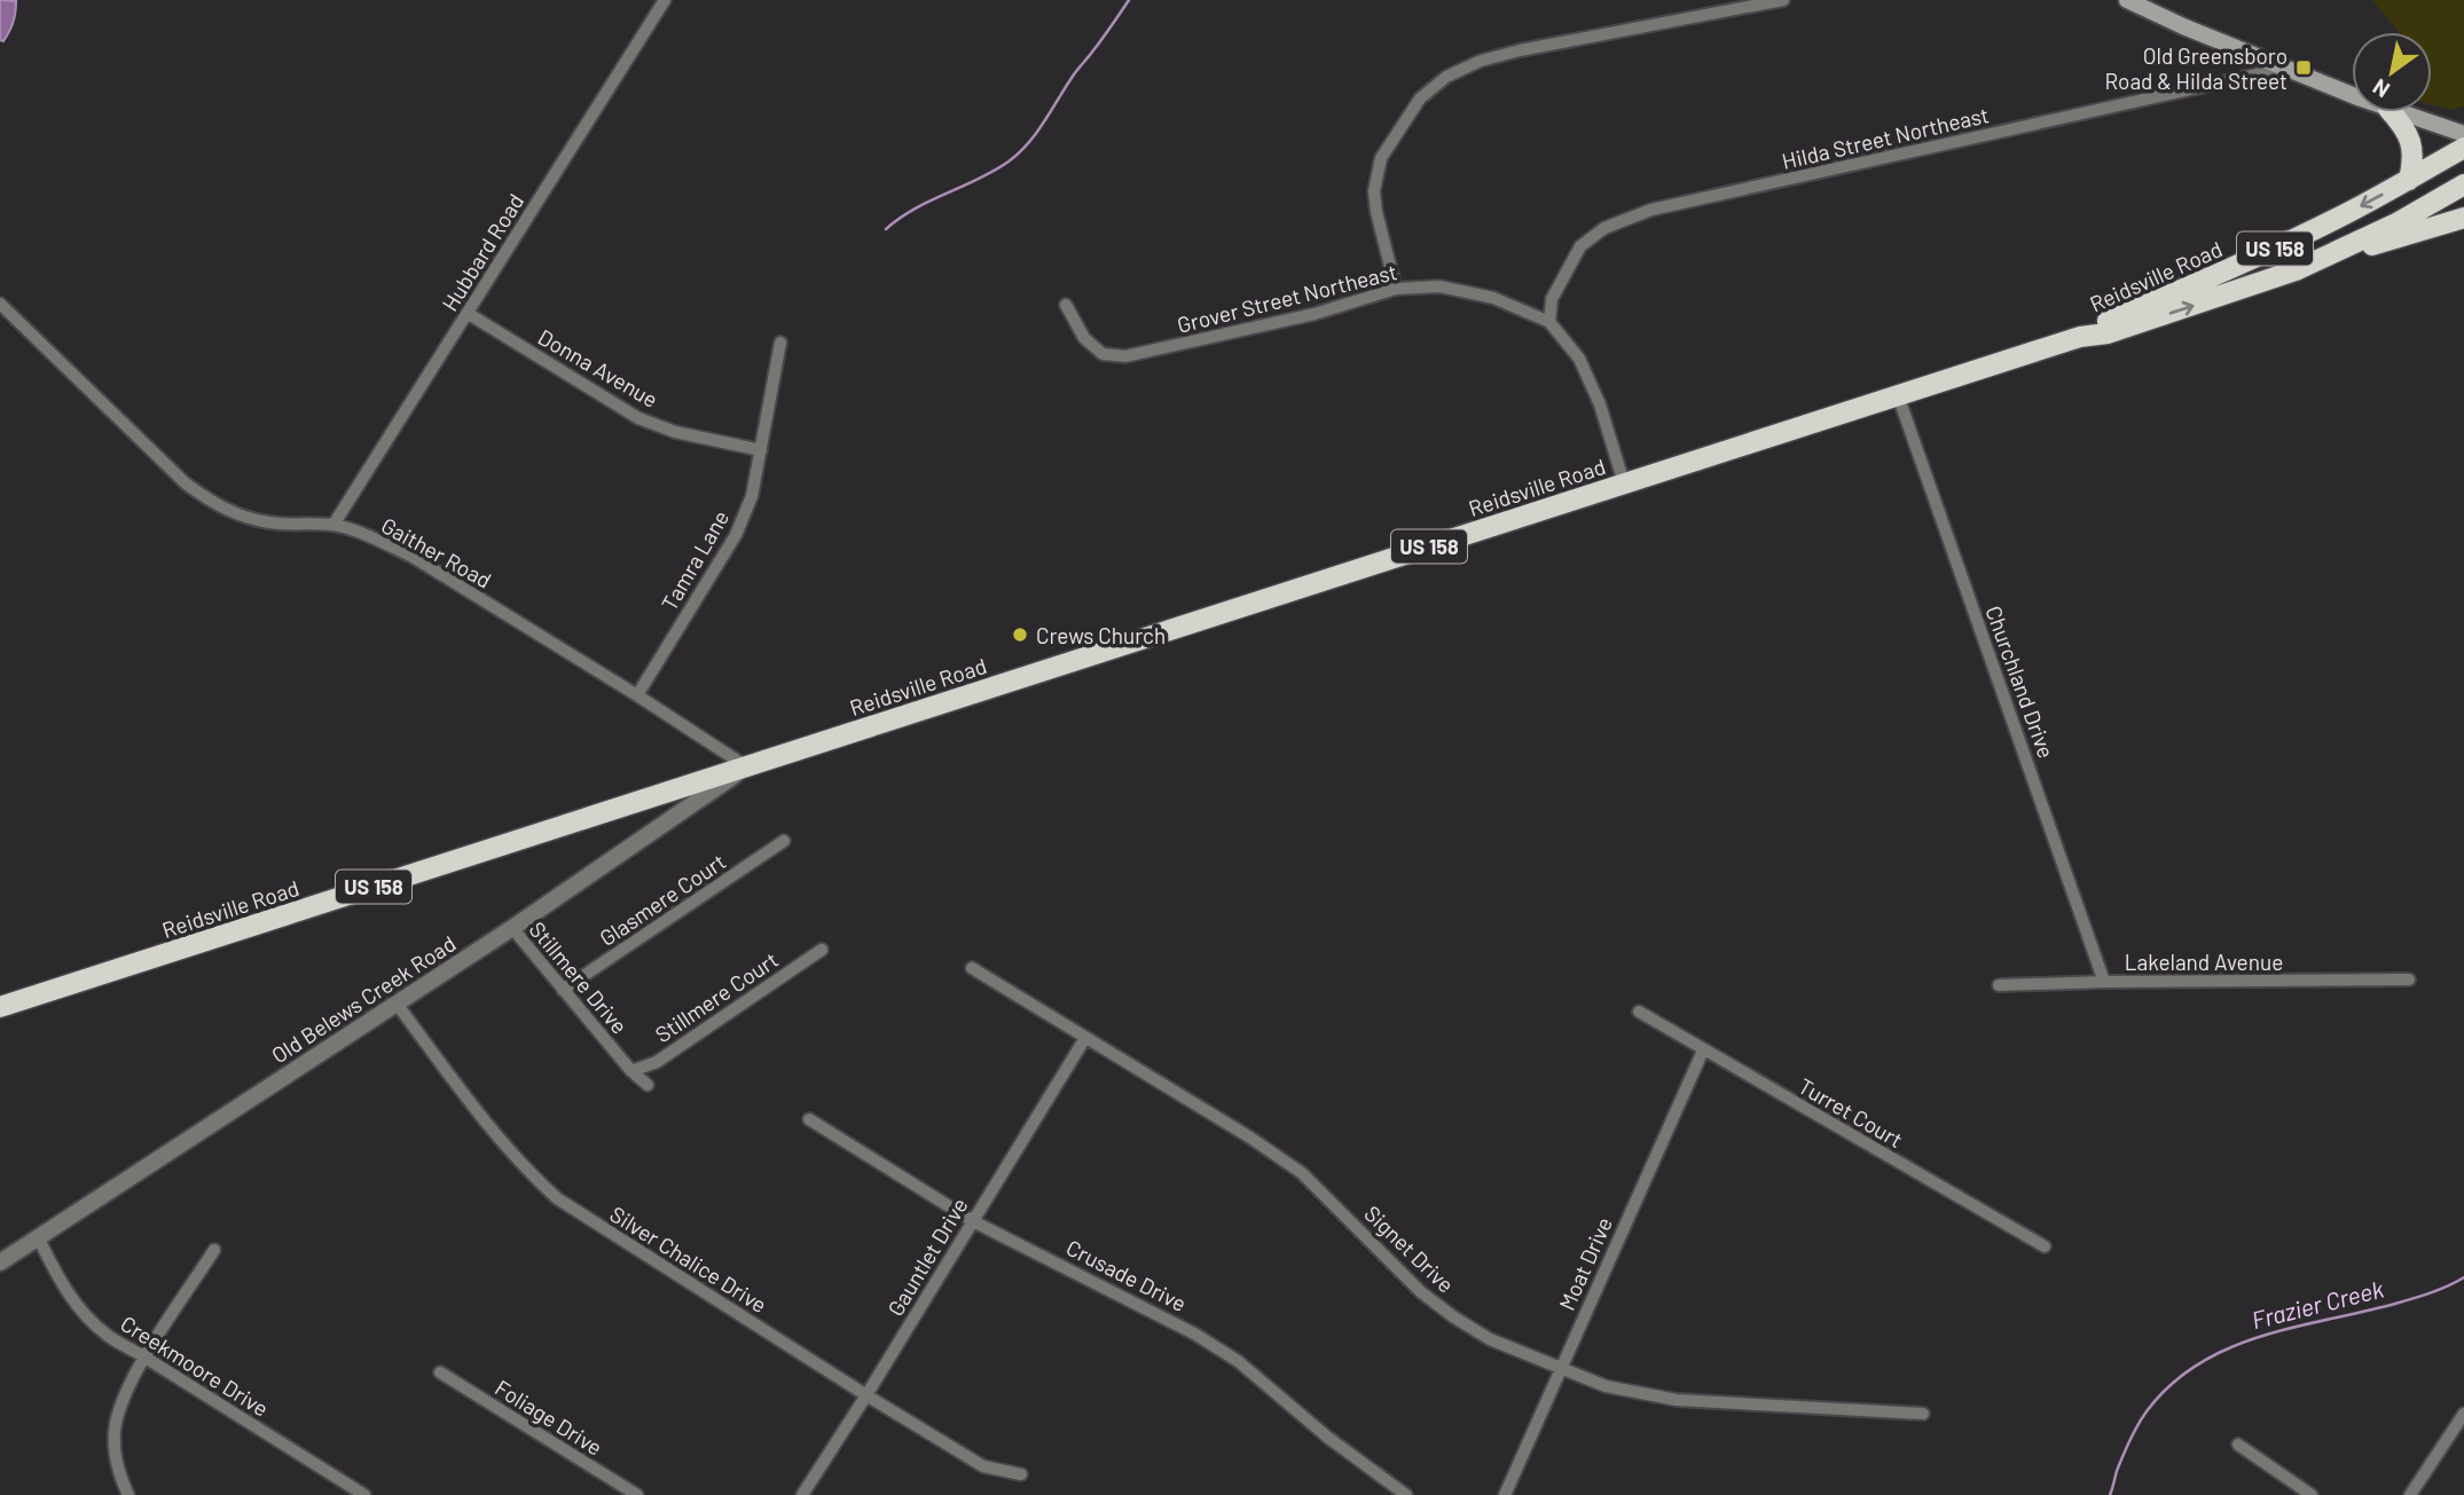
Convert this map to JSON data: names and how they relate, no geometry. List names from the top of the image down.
{
  "streets": {
    "highway": ["US 158", "Reidsville Road"],
    "street": [
      "Hilda Street Northeast",
      "Hubbard Road",
      "Grover Street Northeast",
      "Donna Avenue",
      "Gaither Road",
      "Tamra Lane",
      "Churchland Drive",
      "Glasmere Court",
      "Lakeland Avenue",
      "Stillmere Drive",
      "Stillmere Court",
      "Old Belews Creek Road",
      "Turret Court",
      "Signet Drive",
      "Gauntlet Drive",
      "Silver Chalice Drive",
      "Moat Drive",
      "Crusade Drive",
      "Creekmoore Drive",
      "Foliage Drive"
    ]
  },
  "crossings": [
    ["Hilda Street Northeast", "Grover Street Northeast"],
    ["Hubbard Road", "Donna Avenue"],
    ["Hubbard Road", "Gaither Road"],
    ["Reidsville Road", "Grover Street Northeast"],
    ["Reidsville Road", "Gaither Road"],
    ["Reidsville Road", "Churchland Drive"],
    ["Reidsville Road", "Old Belews Creek Road"],
    ["Donna Avenue", "Tamra Lane"],
    ["Gaither Road", "Tamra Lane"],
    ["Gaither Road", "Old Belews Creek Road"],
    ["Churchland Drive", "Lakeland Avenue"],
    ["Glasmere Court", "Stillmere Drive"],
    ["Stillmere Drive", "Stillmere Court"],
    ["Stillmere Drive", "Old Belews Creek Road"],
    ["Old Belews Creek Road", "Silver Chalice Drive"],
    ["Old Belews Creek Road", "Creekmoore Drive"],
    ["Turret Court", "Moat Drive"],
    ["Signet Drive", "Gauntlet Drive"],
    ["Signet Drive", "Moat Drive"],
    ["Gauntlet Drive", "Silver Chalice Drive"],
    ["Gauntlet Drive", "Crusade Drive"]
  ],
  "water": ["Frazier Creek"],
  "places": {
    "transit": ["Old Greensboro Road & Hilda Street"],
    "other": ["Crews Church"]
  },
  "north": "bottom left"
}
